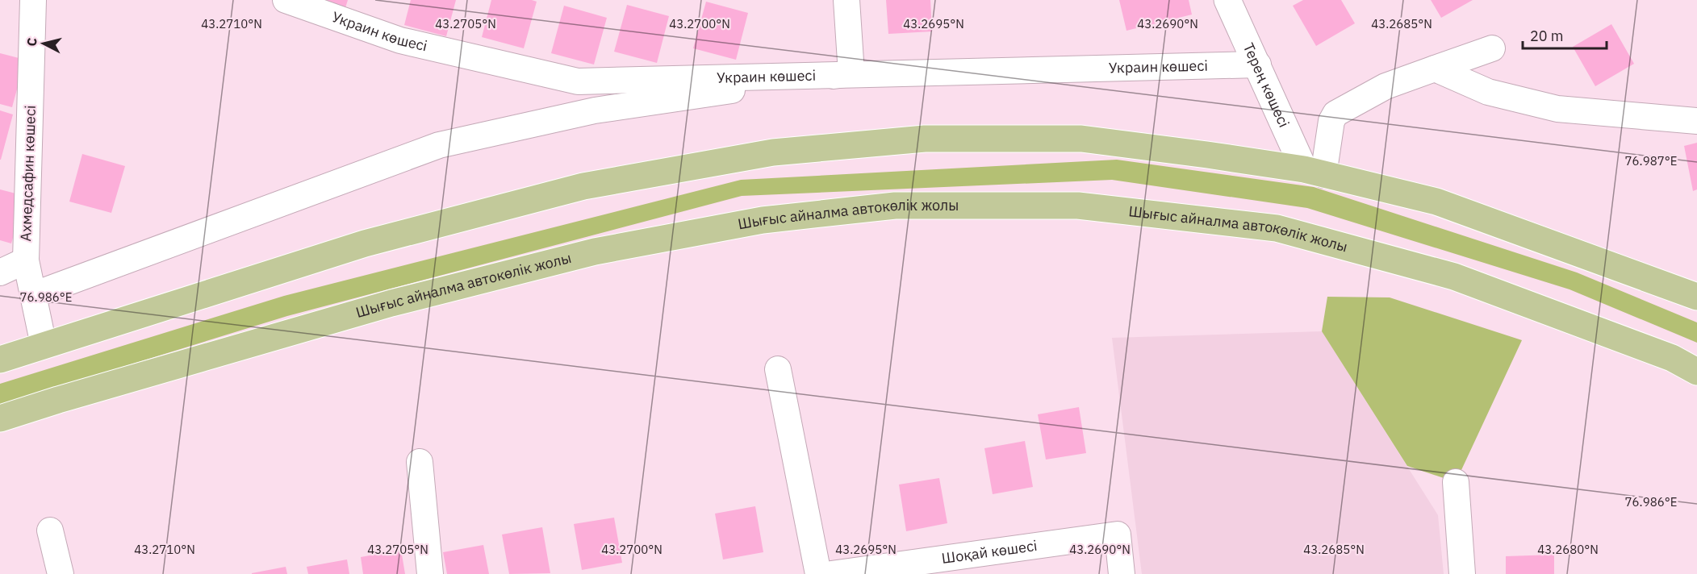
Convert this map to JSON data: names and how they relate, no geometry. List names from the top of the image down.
{
  "streets": {
    "main road": ["Шығыс айналма автокөлік жолы"],
    "street": [
      "Украин көшесі",
      "Терең көшесі",
      "Ахмедсафин көшесі",
      "Шоқай көшесі"
    ]
  },
  "crossings": [
    ["Украин көшесі", "Терең көшесі"]
  ],
  "scale_bar": "20 m",
  "north": "left",
  "coordinates": [
    "43.2710°N",
    "43.2705°N",
    "43.2700°N",
    "43.2695°N",
    "43.2690°N",
    "43.2685°N",
    "76.987°E",
    "76.986°E",
    "43.2680°N"
  ]
}
